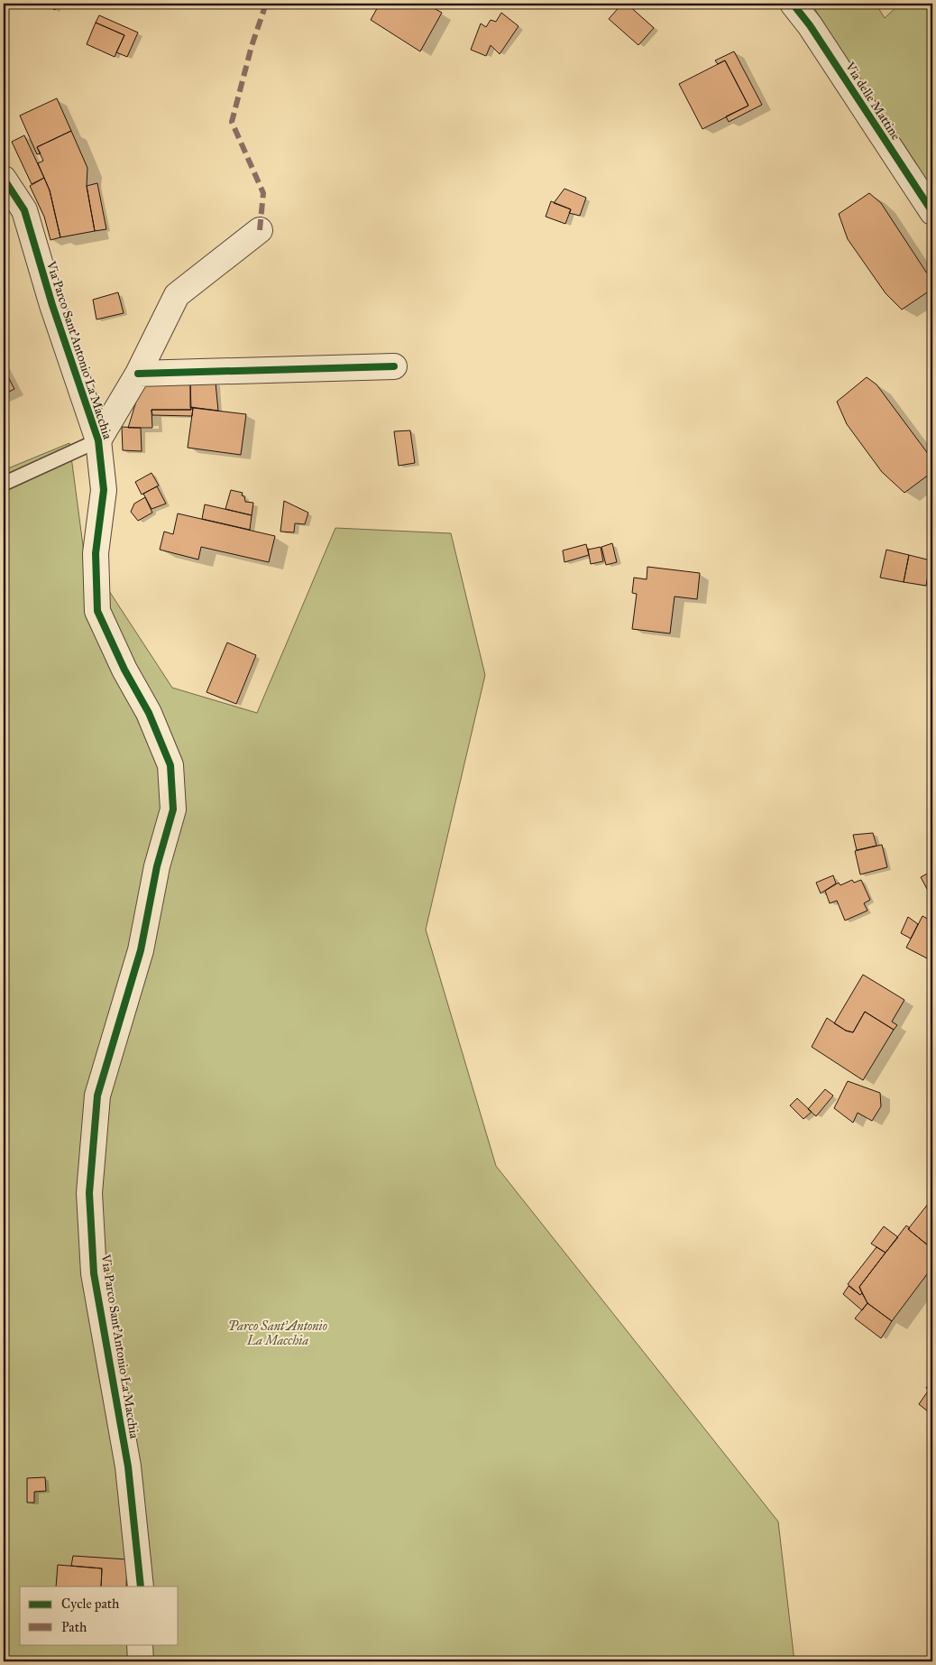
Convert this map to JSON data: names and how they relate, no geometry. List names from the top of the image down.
{
  "streets": {
    "street": ["Via delle Mattine", "Via Parco Sant'Antonio La Macchia"]
  },
  "parks": ["Parco Sant'Antonio La Macchia"],
  "legend": ["Cycle path", "Path"]
}
